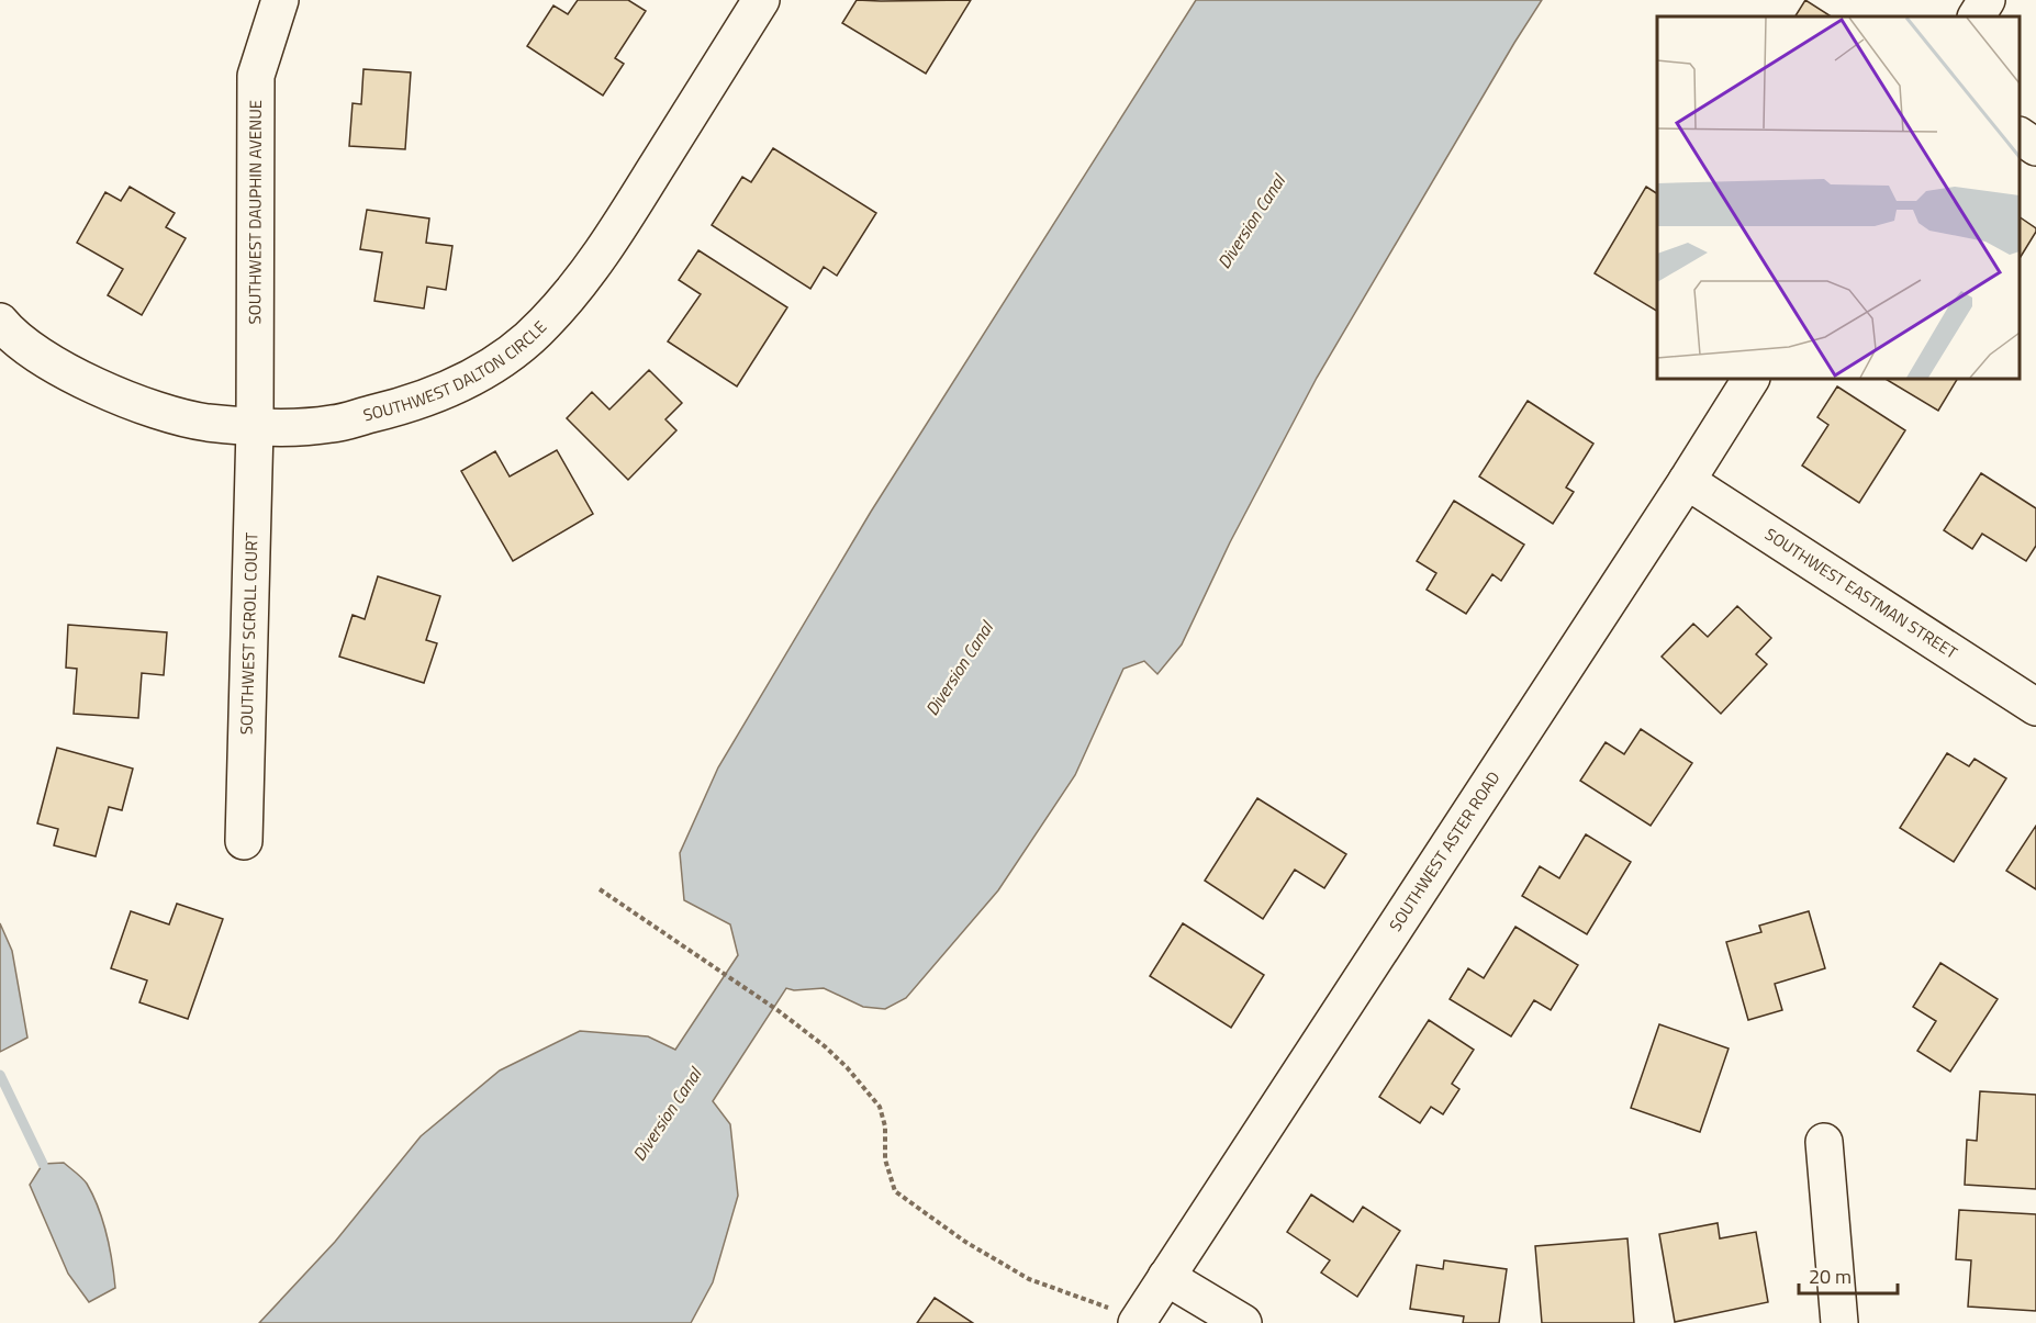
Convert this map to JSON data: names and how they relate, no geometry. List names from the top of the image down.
{
  "streets": {
    "street": [
      "SOUTHWEST DAUPHIN AVENUE",
      "SOUTHWEST DALTON CIRCLE",
      "SOUTHWEST EASTMAN STREET",
      "SOUTHWEST SCROLL COURT",
      "SOUTHWEST ASTER ROAD"
    ]
  },
  "crossings": [
    ["SOUTHWEST DAUPHIN AVENUE", "SOUTHWEST DALTON CIRCLE"],
    ["SOUTHWEST DAUPHIN AVENUE", "SOUTHWEST SCROLL COURT"],
    ["SOUTHWEST DALTON CIRCLE", "SOUTHWEST SCROLL COURT"],
    ["SOUTHWEST EASTMAN STREET", "SOUTHWEST ASTER ROAD"]
  ],
  "water": ["Diversion Canal"],
  "scale_bar": "20 m"
}
